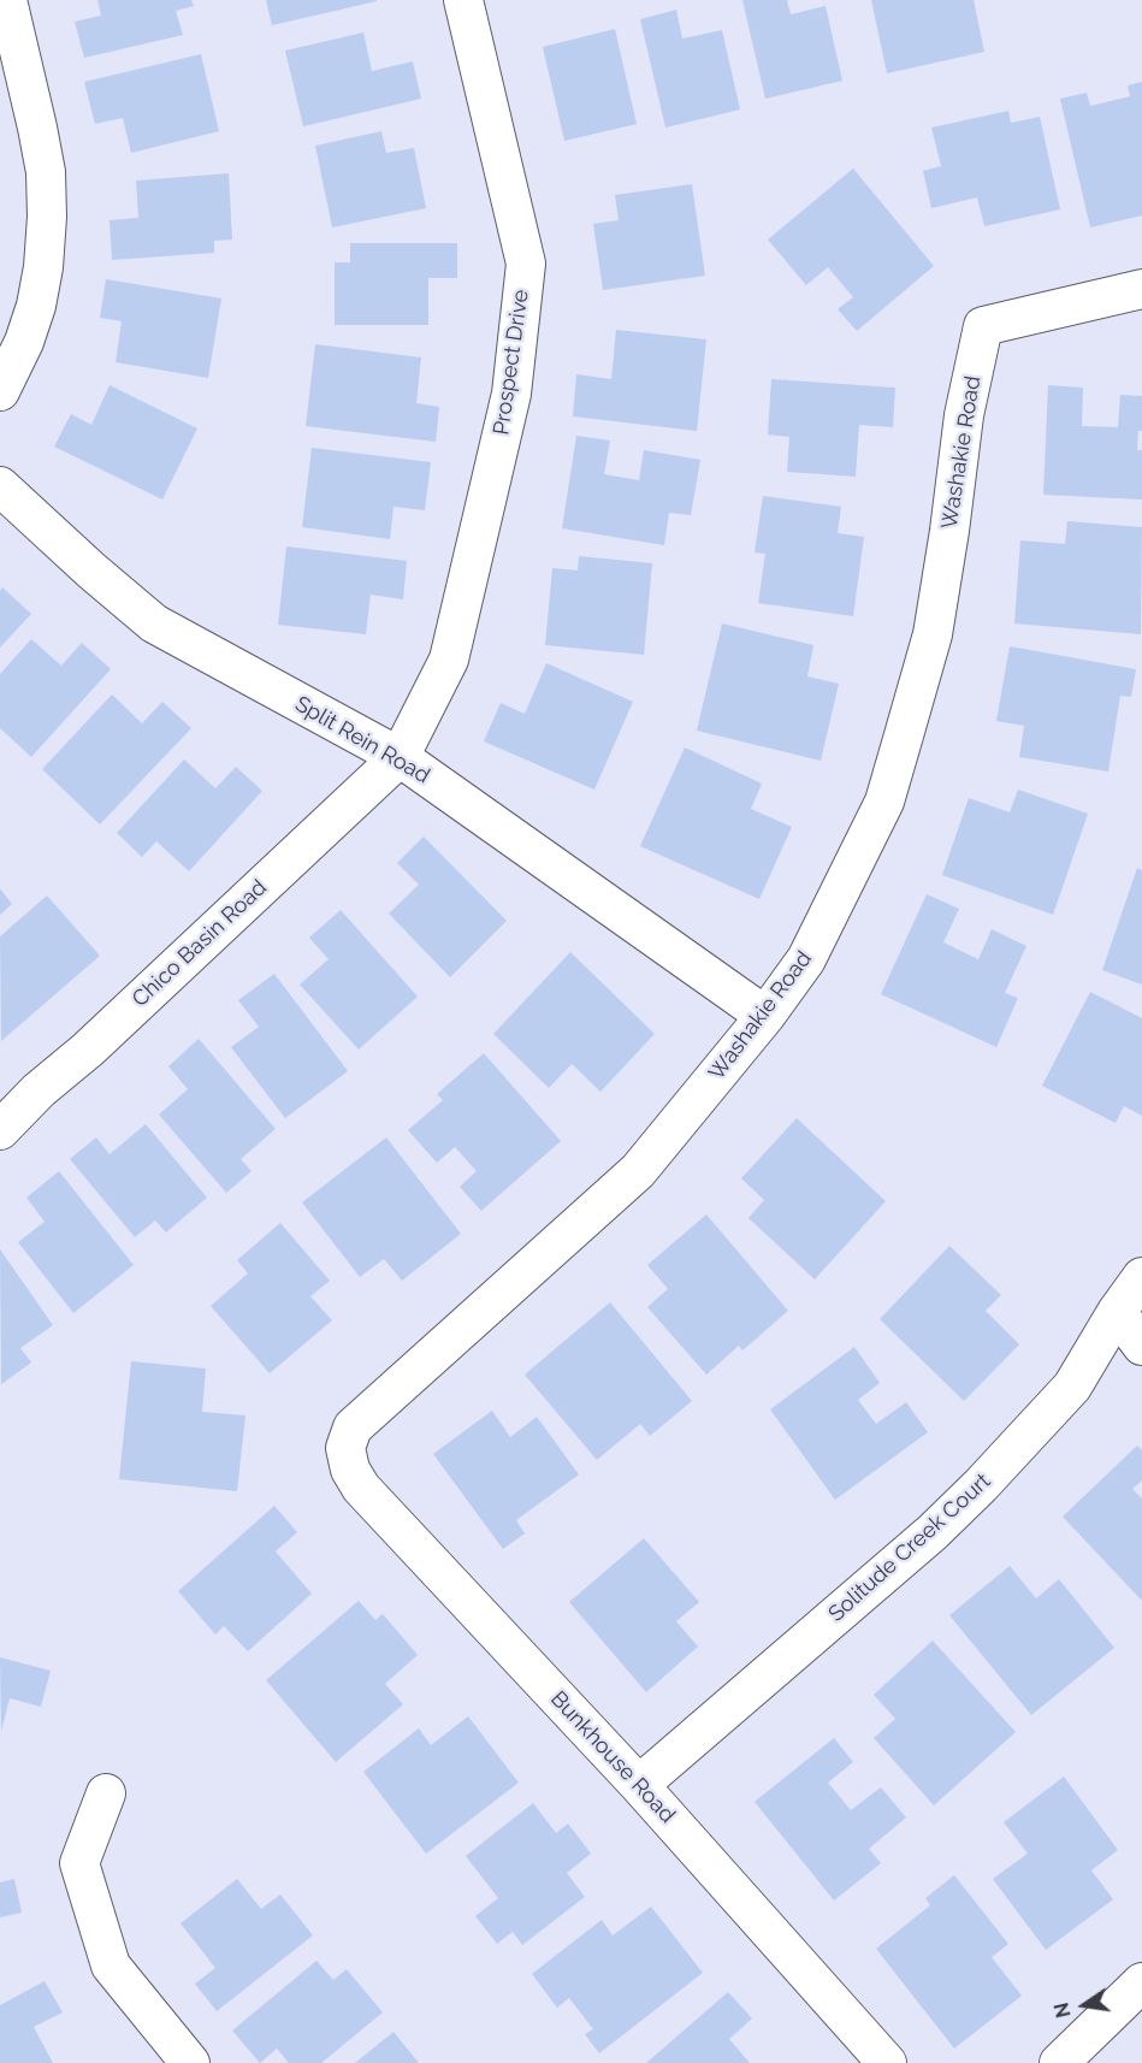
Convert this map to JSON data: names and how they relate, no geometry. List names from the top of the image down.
{
  "streets": {
    "street": [
      "Prospect Drive",
      "Washakie Road",
      "Split Rein Road",
      "Chico Basin Road",
      "Solitude Creek Court",
      "Bunkhouse Road"
    ]
  },
  "crossings": [
    ["Prospect Drive", "Split Rein Road"],
    ["Prospect Drive", "Chico Basin Road"],
    ["Washakie Road", "Split Rein Road"],
    ["Washakie Road", "Bunkhouse Road"],
    ["Split Rein Road", "Chico Basin Road"],
    ["Solitude Creek Court", "Bunkhouse Road"]
  ],
  "north": "left"
}
